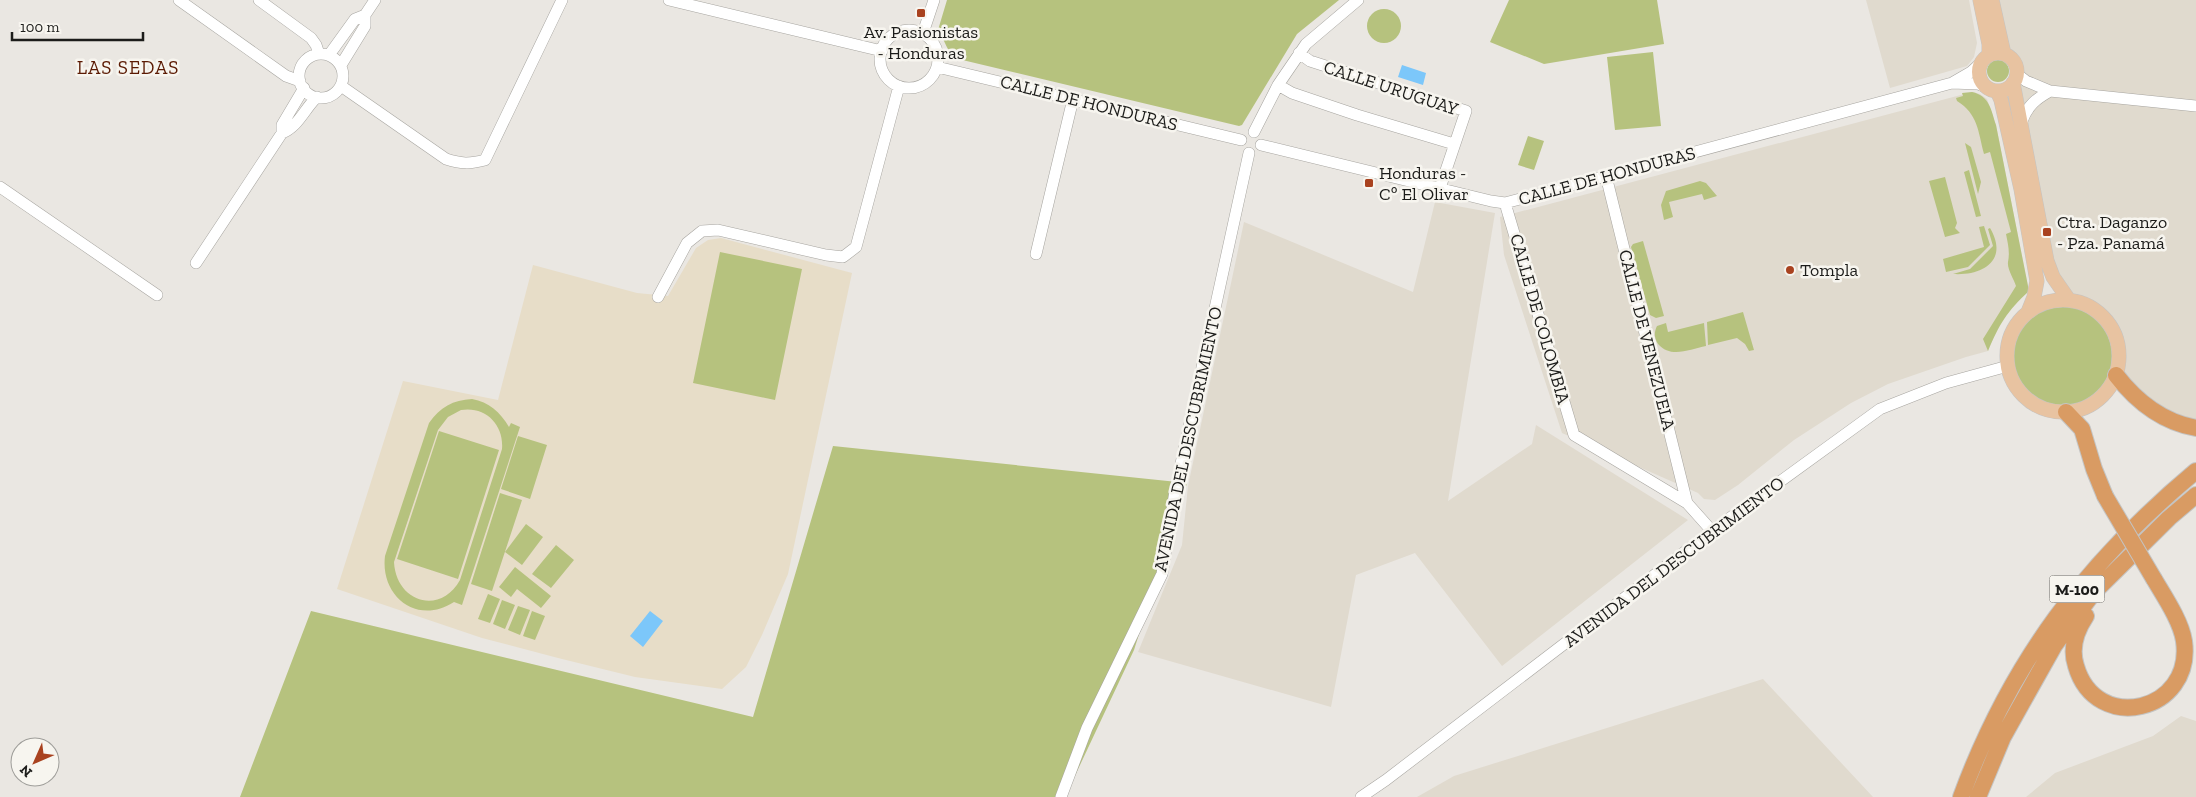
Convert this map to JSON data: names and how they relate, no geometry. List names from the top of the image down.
{
  "streets": {
    "highway": ["M-100"],
    "street": [
      "CALLE URUGUAY",
      "CALLE DE HONDURAS",
      "CALLE DE COLOMBIA",
      "CALLE DE VENEZUELA",
      "AVENIDA DEL DESCUBRIMIENTO"
    ]
  },
  "crossings": [
    ["CALLE URUGUAY", "CALLE DE HONDURAS"],
    ["CALLE DE HONDURAS", "CALLE DE COLOMBIA"],
    ["CALLE DE HONDURAS", "CALLE DE VENEZUELA"],
    ["CALLE DE HONDURAS", "AVENIDA DEL DESCUBRIMIENTO"],
    ["CALLE DE COLOMBIA", "CALLE DE VENEZUELA"]
  ],
  "districts": ["LAS SEDAS"],
  "places": {
    "transit": ["Av. Pasionistas - Honduras", "Honduras - Cº El Olivar", "Ctra. Daganzo - Pza. Panamá"],
    "other": ["Tompla"]
  },
  "scale_bar": "100 m",
  "north": "bottom left"
}
